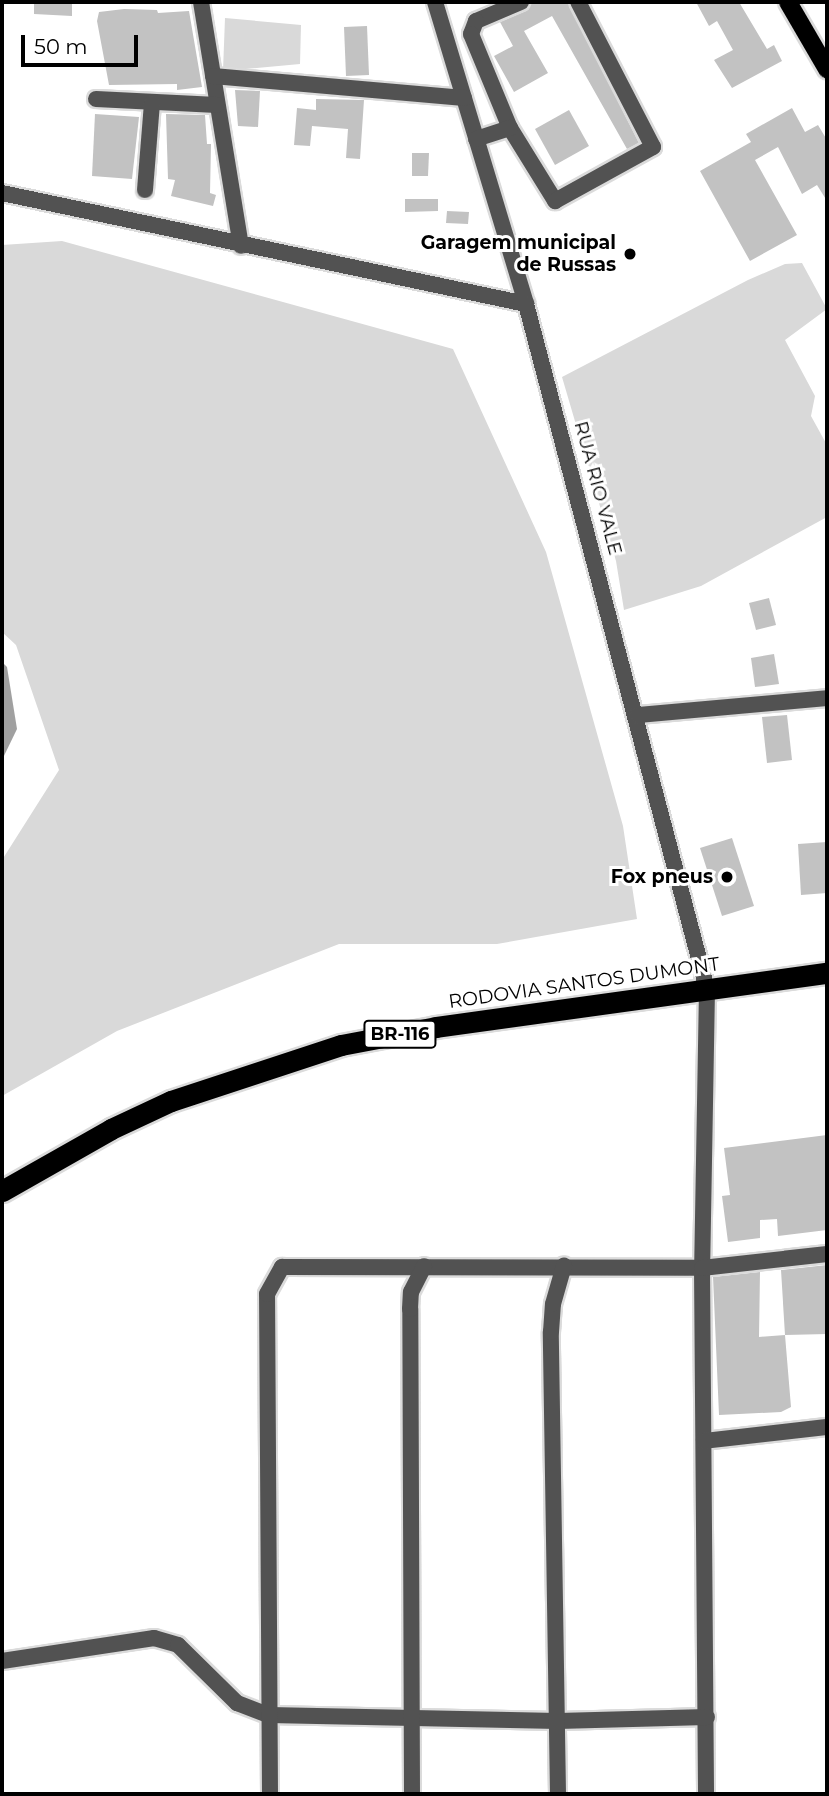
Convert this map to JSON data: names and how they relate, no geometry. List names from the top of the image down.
{
  "streets": {
    "highway": ["RODOVIA SANTOS DUMONT", "BR-116"],
    "street": ["RUA RIO VALE"]
  },
  "crossings": [
    ["RUA RIO VALE", "RODOVIA SANTOS DUMONT"]
  ],
  "places": ["Garagem municipal de Russas", "Fox pneus"],
  "scale_bar": "50 m"
}
